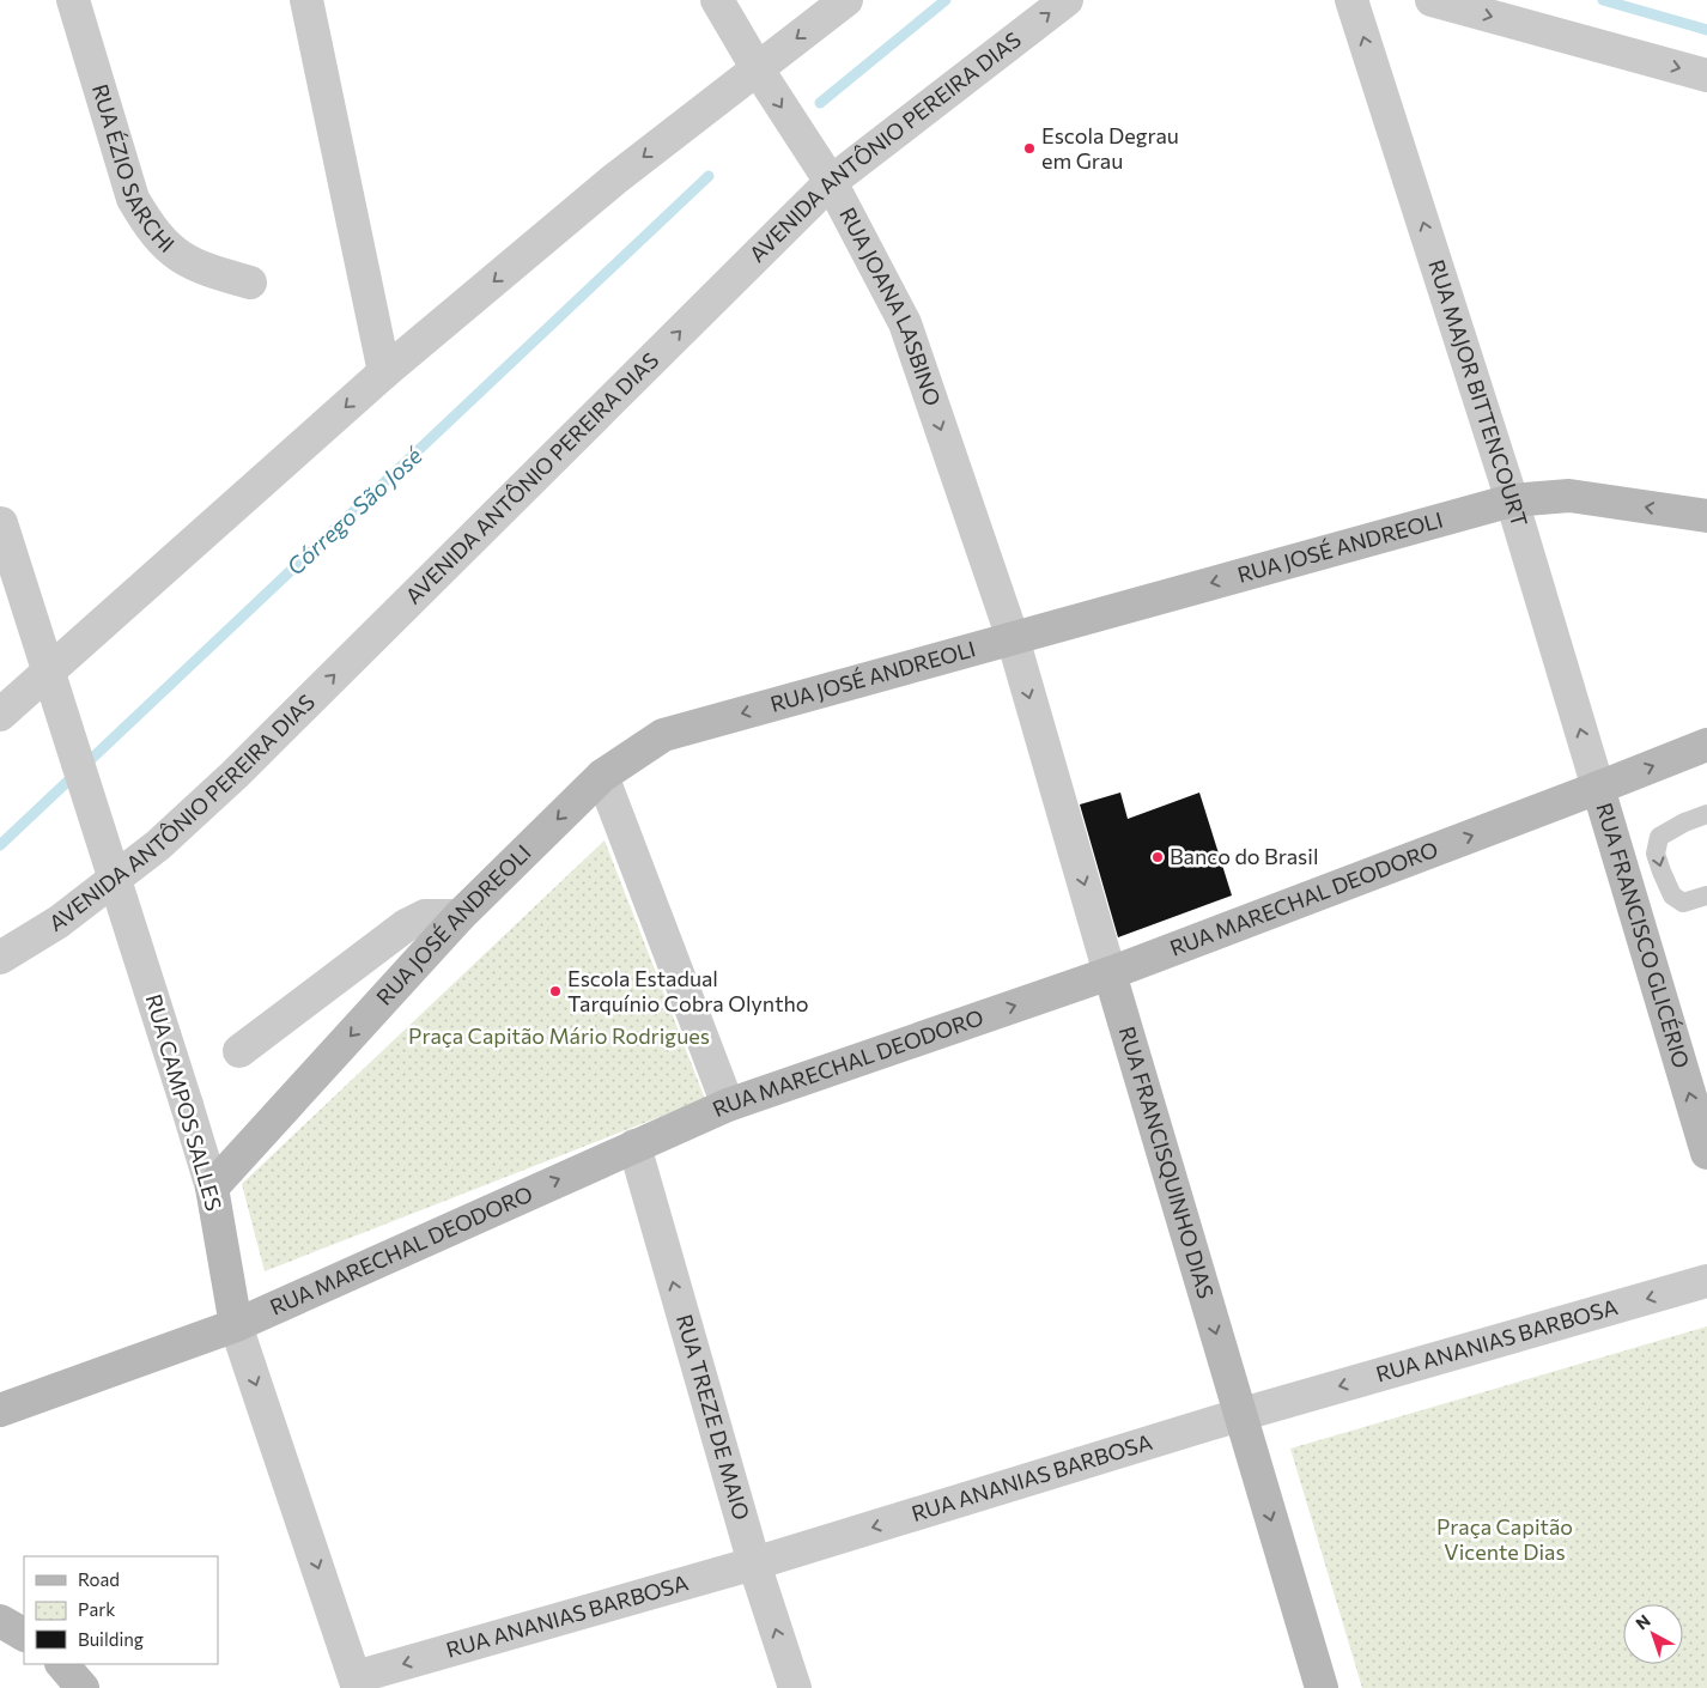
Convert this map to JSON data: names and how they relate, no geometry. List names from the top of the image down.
{
  "streets": {
    "main road": [
      "RUA JOSÉ ANDREOLI",
      "RUA MARECHAL DEODORO",
      "RUA FRANCISCO GLICÉRIO",
      "RUA CAMPOS SALLES",
      "RUA FRANCISQUINHO DIAS"
    ],
    "street": [
      "AVENIDA ANTÔNIO PEREIRA DIAS",
      "RUA ÉZIO SARCHI",
      "RUA JOANA LASBINO",
      "RUA MAJOR BITTENCOURT",
      "RUA ANANIAS BARBOSA",
      "RUA TREZE DE MAIO"
    ]
  },
  "crossings": [
    ["AVENIDA ANTÔNIO PEREIRA DIAS", "RUA JOANA LASBINO"],
    ["RUA JOANA LASBINO", "RUA JOSÉ ANDREOLI"],
    ["RUA JOANA LASBINO", "RUA FRANCISQUINHO DIAS"],
    ["RUA MAJOR BITTENCOURT", "RUA JOSÉ ANDREOLI"],
    ["RUA MAJOR BITTENCOURT", "RUA MARECHAL DEODORO"],
    ["RUA MAJOR BITTENCOURT", "RUA FRANCISCO GLICÉRIO"],
    ["RUA JOSÉ ANDREOLI", "RUA CAMPOS SALLES"],
    ["RUA JOSÉ ANDREOLI", "RUA FRANCISQUINHO DIAS"],
    ["RUA MARECHAL DEODORO", "RUA FRANCISCO GLICÉRIO"],
    ["RUA MARECHAL DEODORO", "RUA CAMPOS SALLES"],
    ["RUA MARECHAL DEODORO", "RUA FRANCISQUINHO DIAS"],
    ["RUA MARECHAL DEODORO", "RUA TREZE DE MAIO"],
    ["RUA CAMPOS SALLES", "RUA ANANIAS BARBOSA"],
    ["RUA FRANCISQUINHO DIAS", "RUA ANANIAS BARBOSA"],
    ["RUA ANANIAS BARBOSA", "RUA TREZE DE MAIO"]
  ],
  "one_way": [
    "RUA JOANA LASBINO",
    "RUA MAJOR BITTENCOURT",
    "RUA JOSÉ ANDREOLI",
    "RUA MARECHAL DEODORO",
    "RUA FRANCISCO GLICÉRIO",
    "RUA FRANCISQUINHO DIAS",
    "RUA ANANIAS BARBOSA",
    "RUA TREZE DE MAIO"
  ],
  "water": ["Córrego São José"],
  "parks": ["Praça Capitão Mário Rodrigues", "Praça Capitão Vicente Dias"],
  "places": ["Escola Degrau em Grau", "Banco do Brasil", "Escola Estadual Tarquínio Cobra Olyntho"],
  "legend": ["Road", "Park", "Building"],
  "north": "top left"
}
